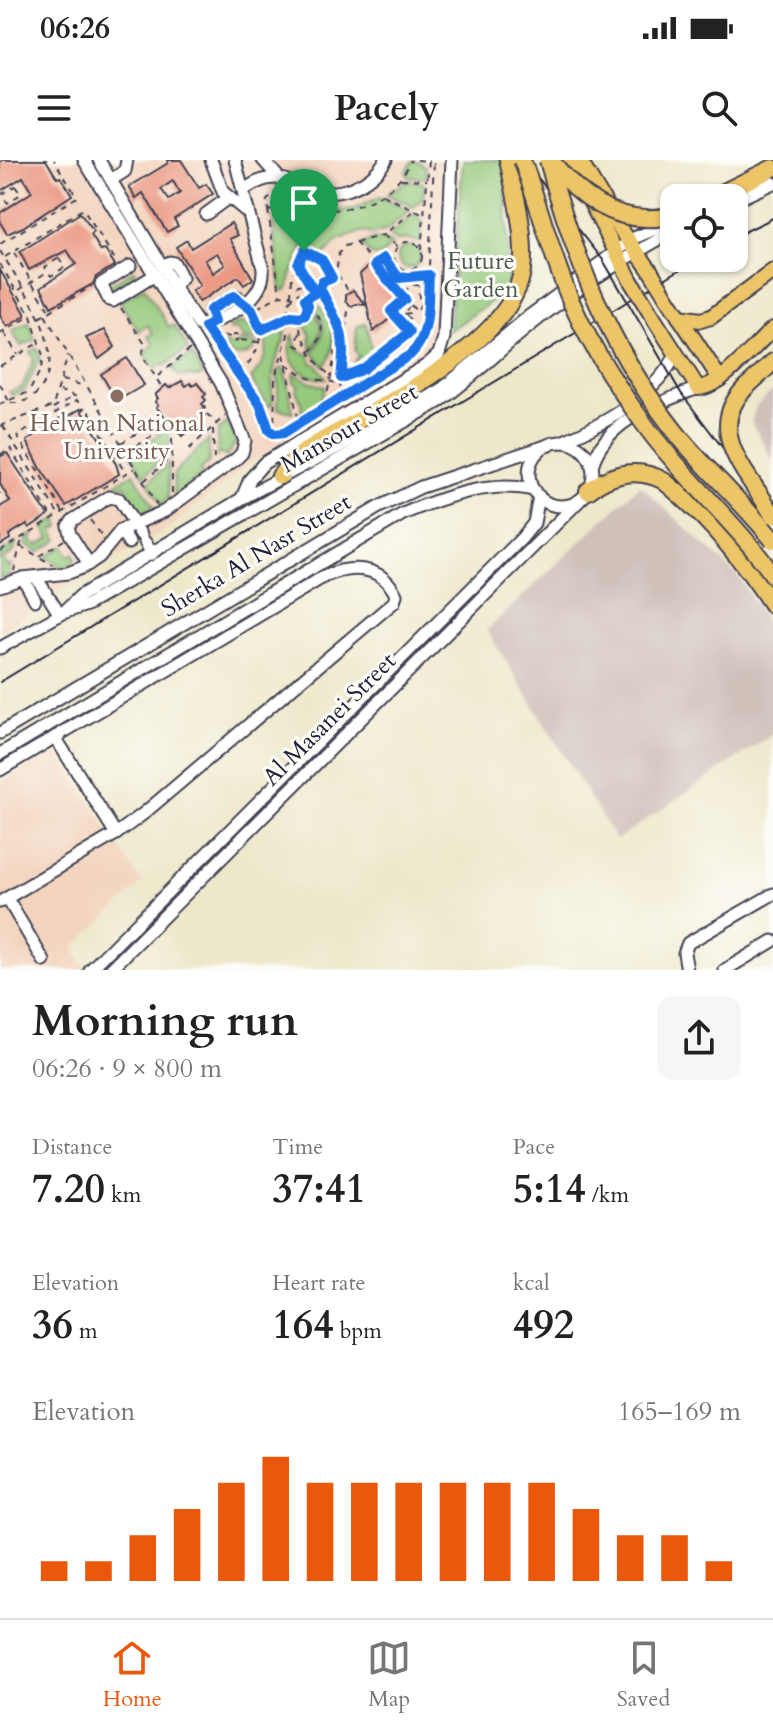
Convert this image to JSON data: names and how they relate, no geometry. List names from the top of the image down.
{
  "streets": {
    "street": ["Mansour Street", "Sherka Al Nasr Street", "Al Masanei Street"]
  },
  "crossings": [
    ["Sherka Al Nasr Street", "Al Masanei Street"]
  ],
  "parks": ["Future Garden"],
  "places": ["Helwan National University"],
  "page": {
    "status": "06:26",
    "header": "Pacely",
    "heading": ["Morning run", "06:26 · 9 × 800 m"],
    "stats": [
      ["Distance", "7.20 km"],
      ["Time", "37:41"],
      ["Pace", "5:14 /km"],
      ["Elevation", "36 m"],
      ["Heart rate", "164 bpm"],
      ["kcal", "492"]
    ],
    "chart": ["Elevation", "165–169 m"],
    "tabs": ["Home", "Map", "Saved"]
  }
}
